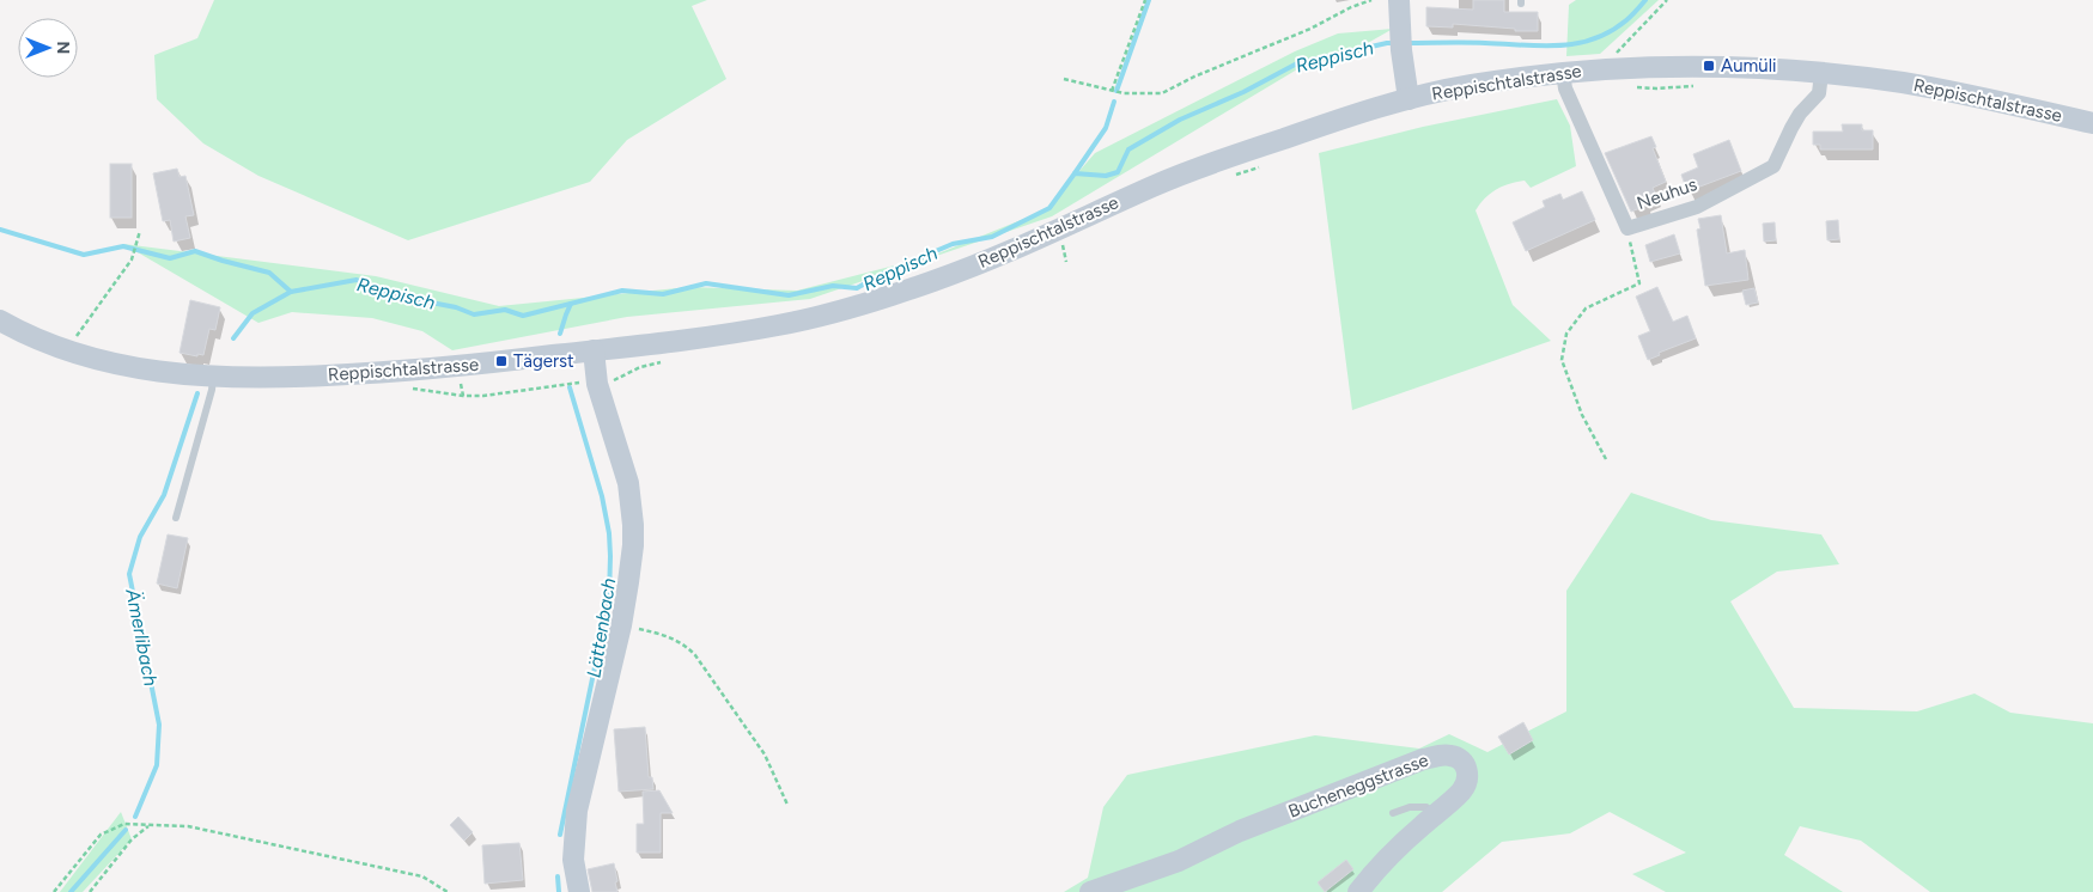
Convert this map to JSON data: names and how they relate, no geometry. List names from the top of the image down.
{
  "streets": {
    "main road": ["Reppischtalstrasse", "Bucheneggstrasse"],
    "street": ["Neuhus"]
  },
  "crossings": [
    ["Reppischtalstrasse", "Neuhus"]
  ],
  "water": ["Reppisch", "Lättenbach", "Ämerlibach"],
  "places": {
    "transit": ["Aumüli", "Tägerst"]
  },
  "north": "right"
}
